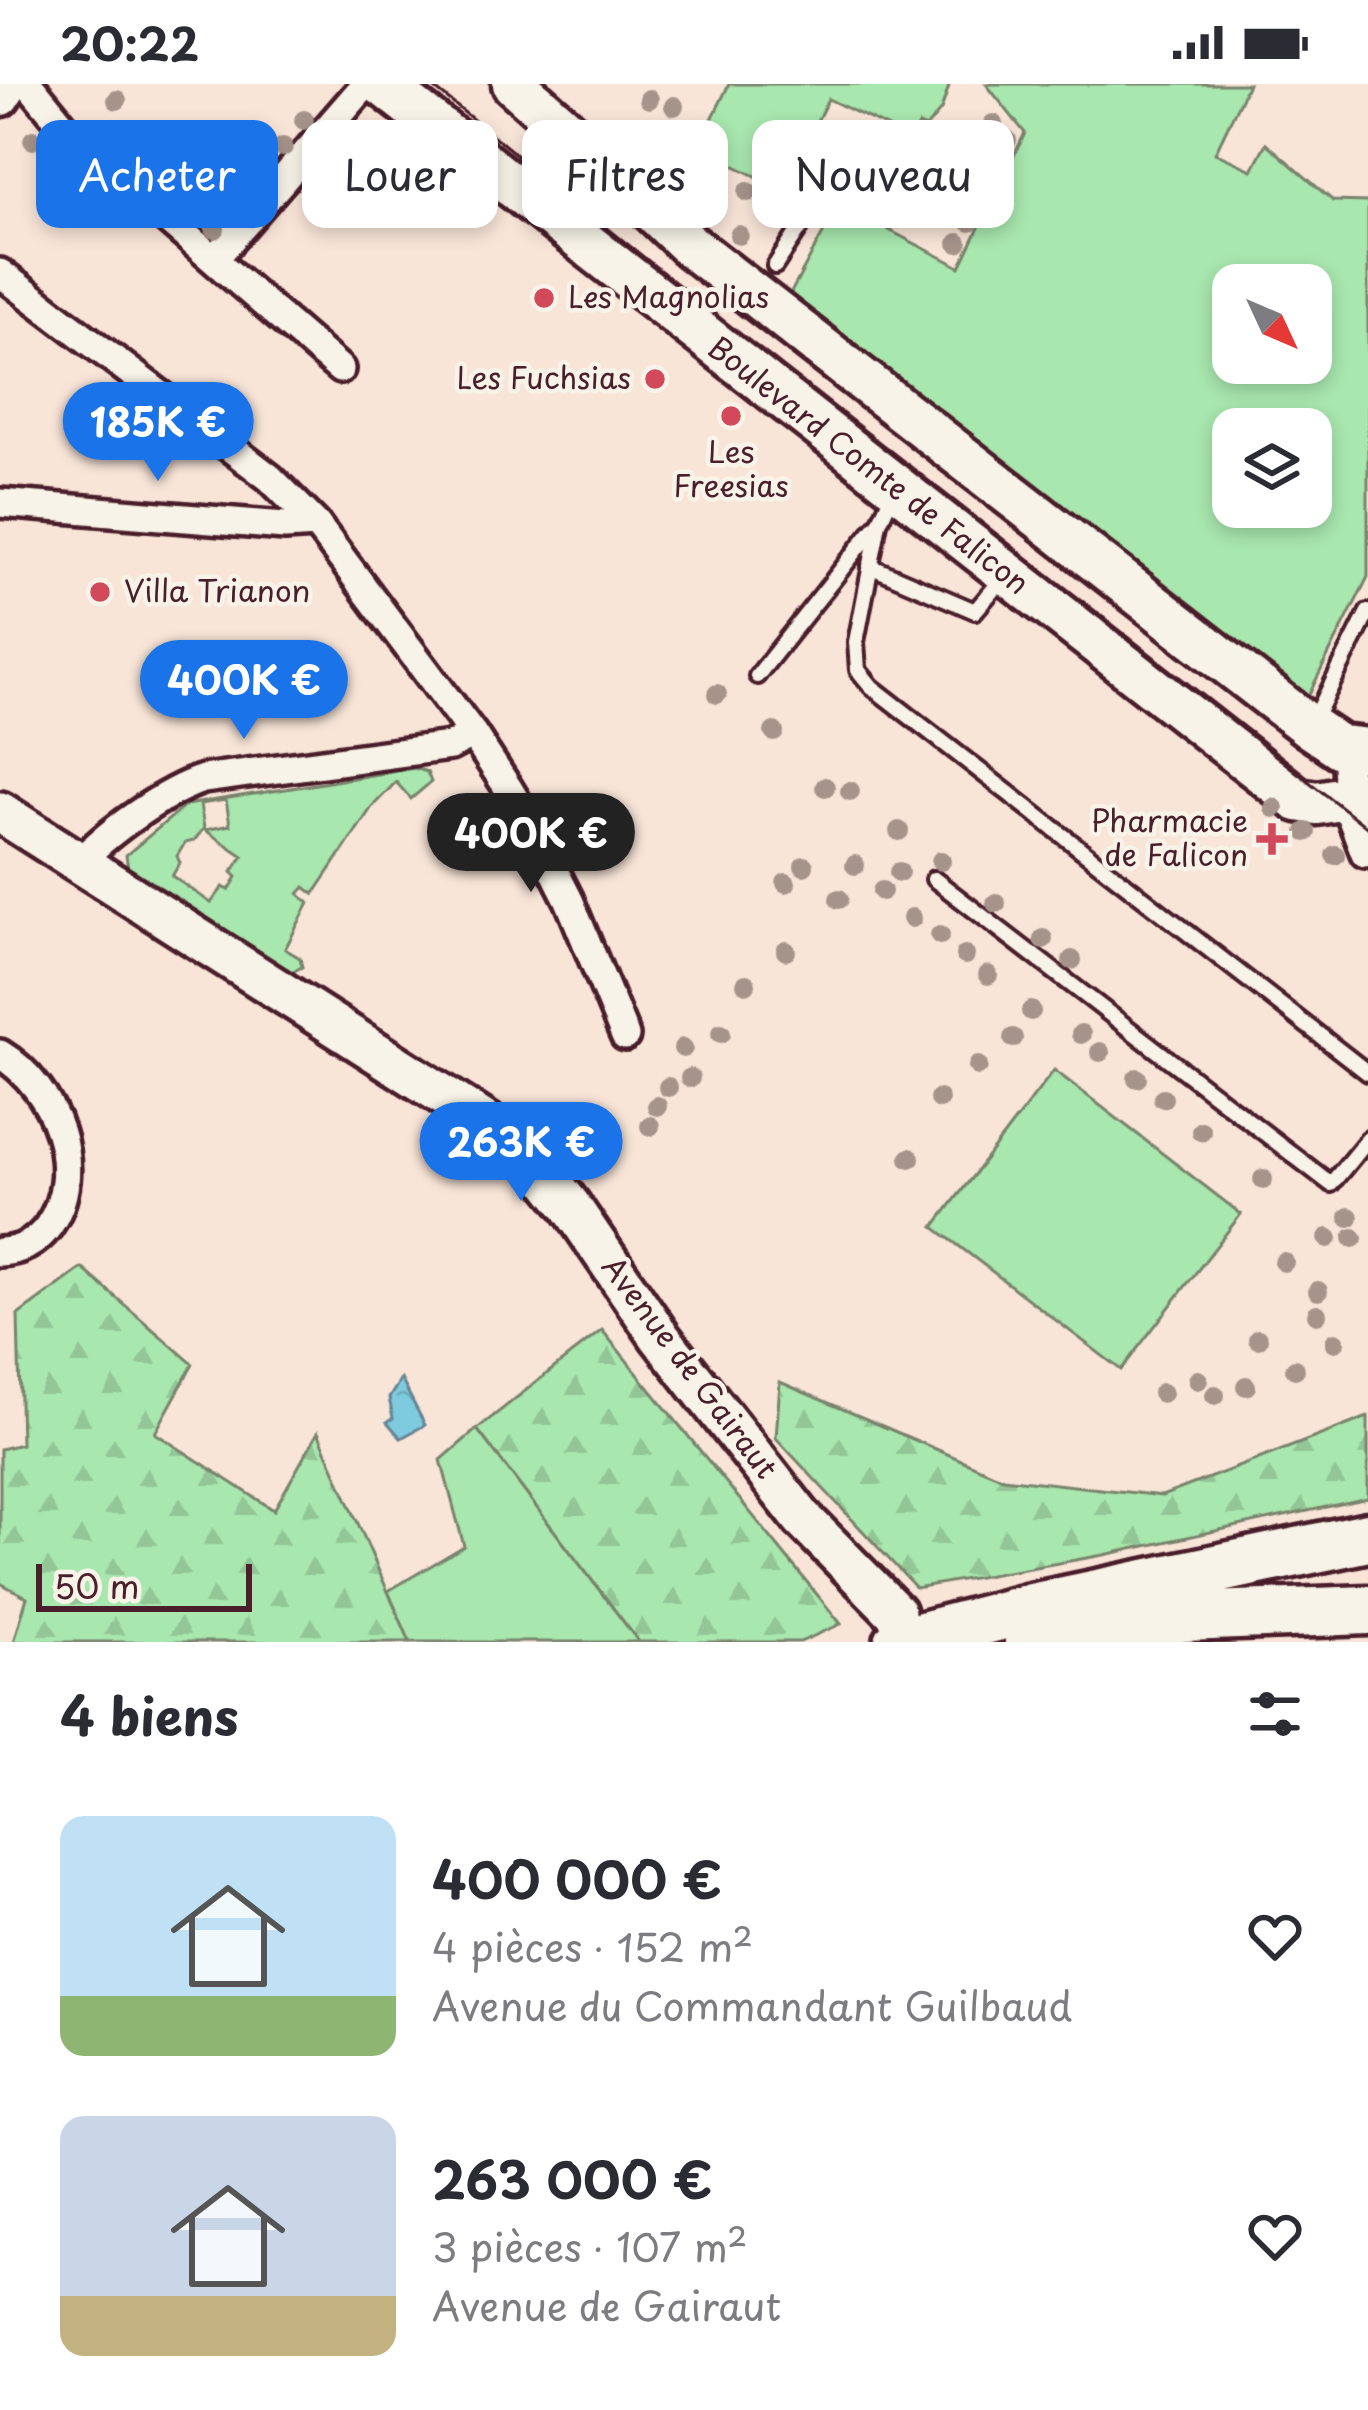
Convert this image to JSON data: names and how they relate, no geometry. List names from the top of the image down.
{
  "streets": {
    "main road": ["Boulevard Comte de Falicon"],
    "street": ["Avenue de Gairaut"]
  },
  "places": {
    "other": [
      "Les Magnolias",
      "Les Fuchsias",
      "Les Freesias",
      "Villa Trianon"
    ],
    "health": ["Pharmacie de Falicon"]
  },
  "scale_bar": "50 m",
  "north": "bottom right",
  "page": {
    "status": "20:22",
    "chip": [
      "Acheter",
      "Louer",
      "Filtres",
      "Nouveau"
    ],
    "price": [
      "185K €",
      "400K €",
      "400K €",
      "263K €"
    ],
    "scale": "50 m",
    "heading": "4 biens",
    "list": [
      {
        "name": "400 000 €",
        "note": "4 pièces · 152 m² · Avenue du Commandant Guilbaud"
      },
      {
        "name": "263 000 €",
        "note": "3 pièces · 107 m² · Avenue de Gairaut"
      }
    ]
  }
}
